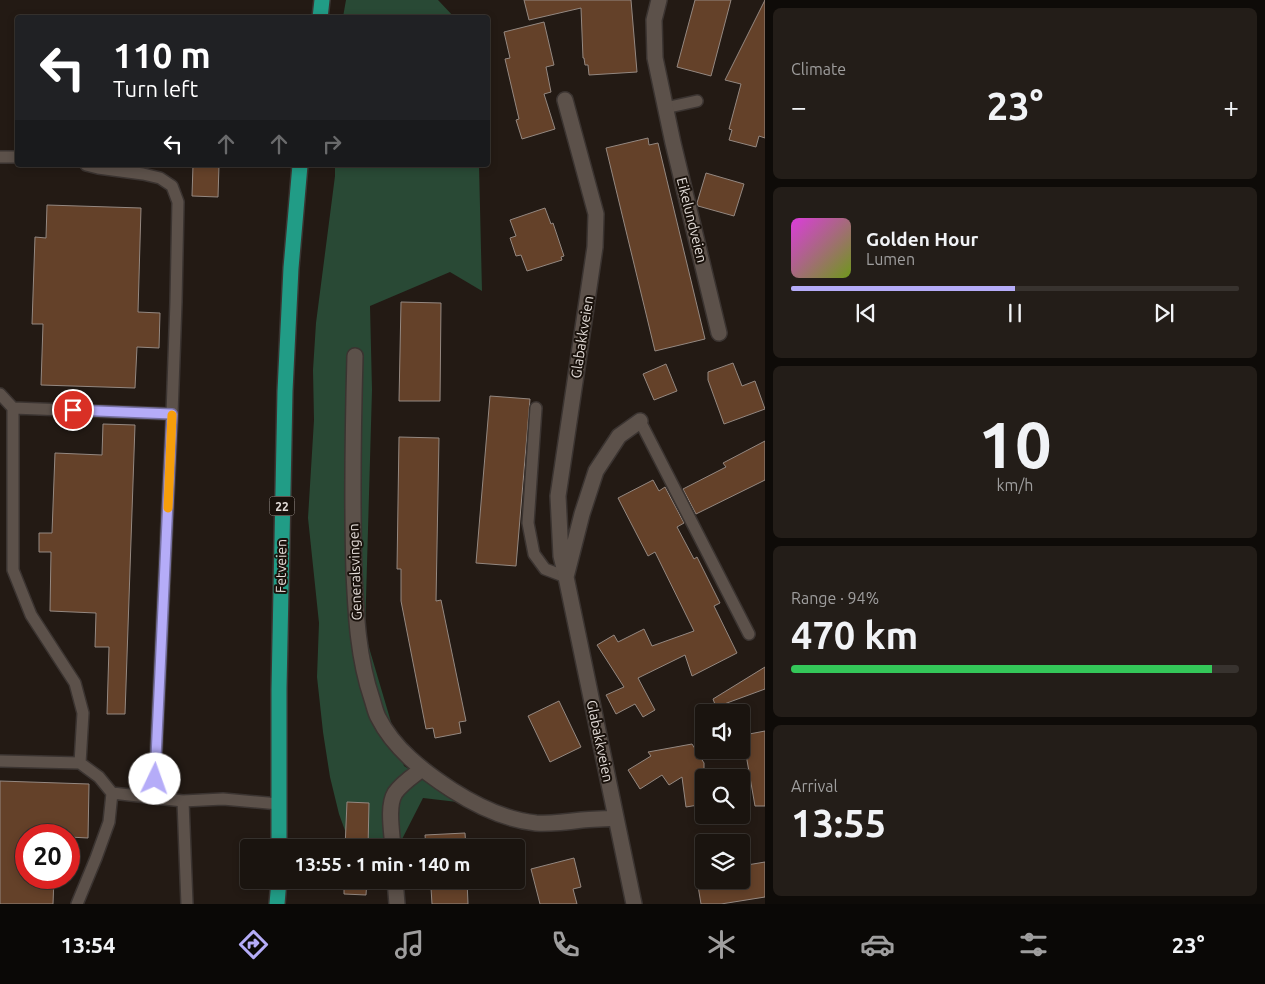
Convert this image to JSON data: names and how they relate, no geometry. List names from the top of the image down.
{
  "streets": {
    "highway": ["22", "Fetveien"],
    "street": ["Eikelundveien", "Glabakkveien", "Generalsvingen"]
  },
  "crossings": [
    ["Glabakkveien", "Generalsvingen"]
  ],
  "page": {
    "tile": [
      "Climate",
      ["10", "km/h"],
      ["Range · 94%", "470 km"],
      ["Arrival", "13:55"]
    ],
    "turn": ["110 m", "Turn left"],
    "heat": ["−", "23°", "+"],
    "song": ["Golden Hour", "Lumen"],
    "limit": "20",
    "trip": "13:55 · 1 min · 140 m",
    "tabs": ["13:54", "23°"]
  }
}
